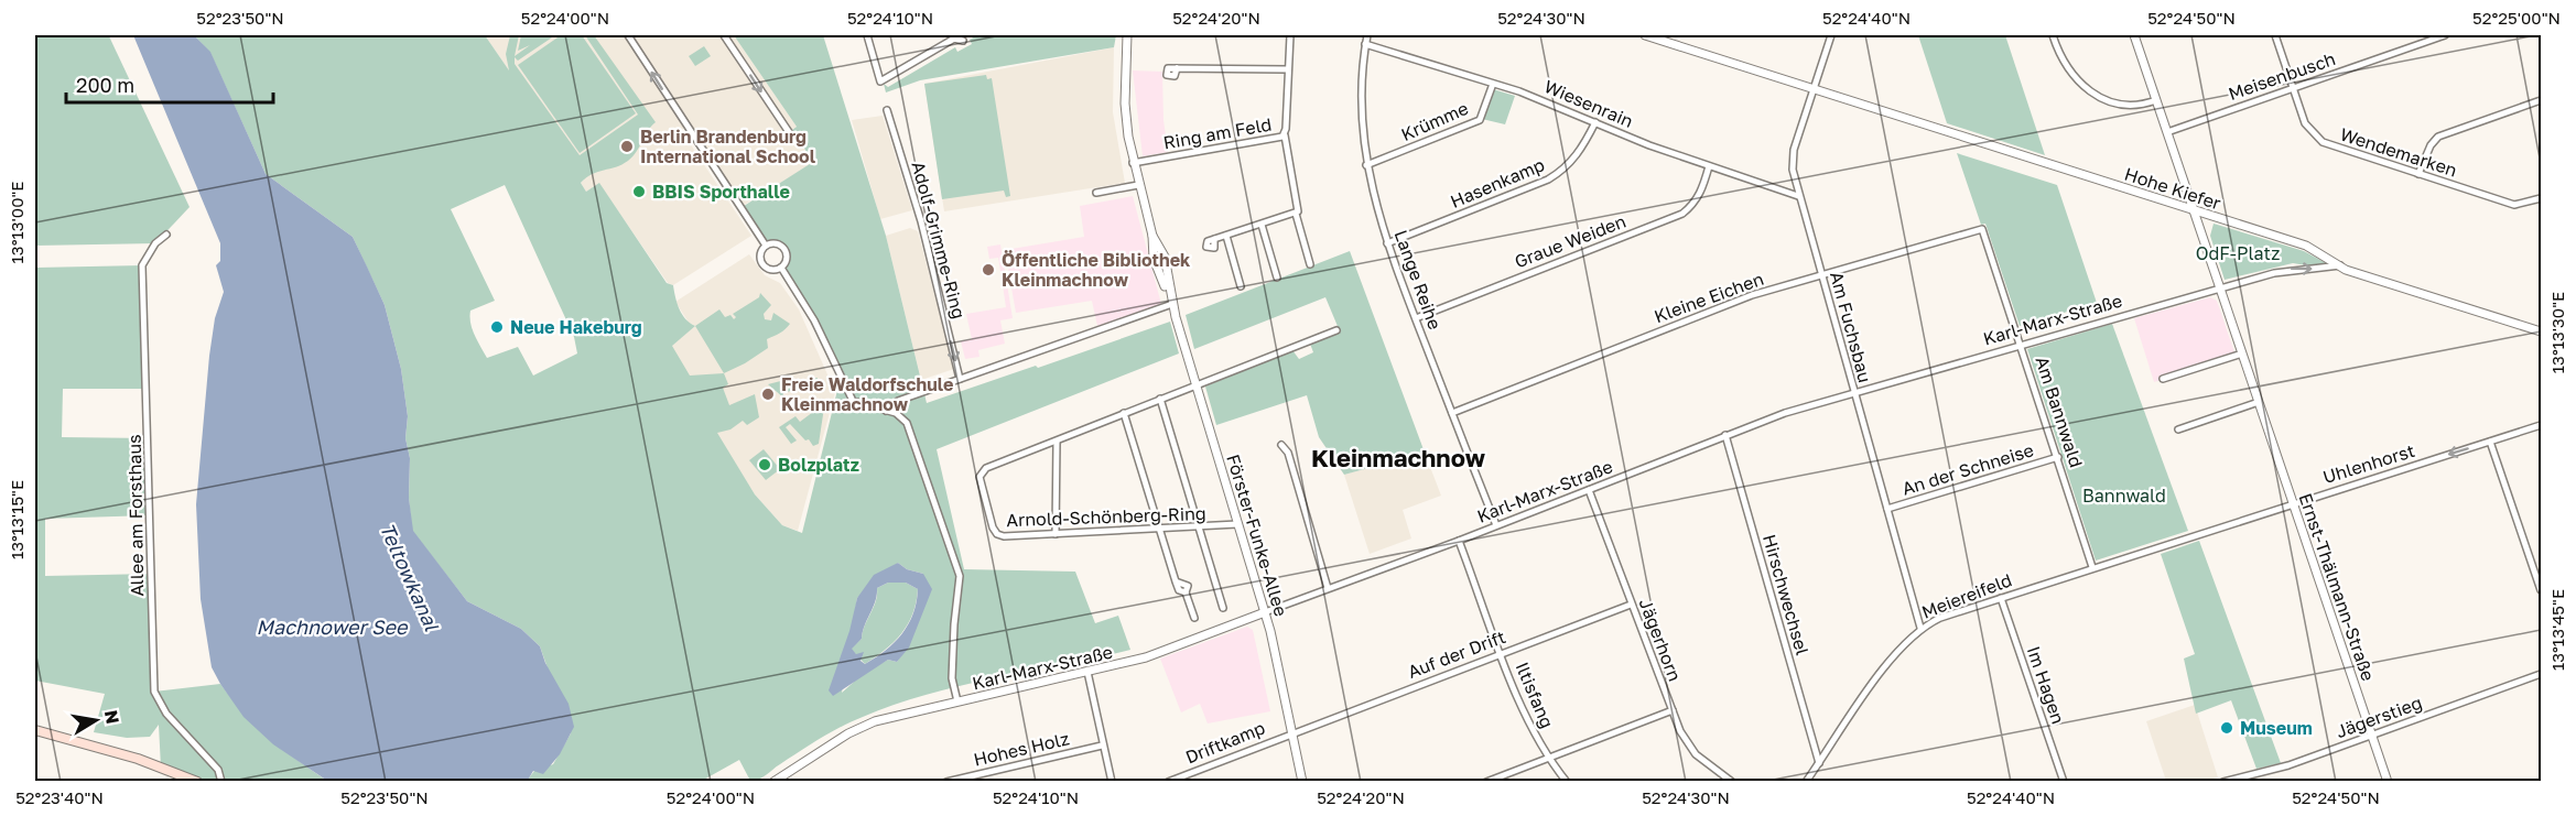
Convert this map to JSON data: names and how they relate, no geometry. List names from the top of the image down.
{
  "streets": {
    "street": [
      "Meisenbusch",
      "Wiesenrain",
      "Krümme",
      "Ring am Feld",
      "Wendemarken",
      "Hasenkamp",
      "Hohe Kiefer",
      "Adolf-Grimme-Ring",
      "Graue Weiden",
      "Lange Reihe",
      "Kleine Eichen",
      "Karl-Marx-Straße",
      "Am Fuchsbau",
      "Am Bannwald",
      "Uhlenhorst",
      "An der Schneise",
      "Allee am Forsthaus",
      "Arnold-Schönberg-Ring",
      "Förster-Funke-Allee",
      "Ernst-Thälmann-Straße",
      "Hirschwechsel",
      "Meiereifeld",
      "Jägerhorn",
      "Auf der Drift",
      "Im Hagen",
      "Iltisfang",
      "Jägerstieg",
      "Driftkamp",
      "Hohes Holz"
    ]
  },
  "crossings": [
    ["Meisenbusch", "Wendemarken"],
    ["Meisenbusch", "Ernst-Thälmann-Straße"],
    ["Wiesenrain", "Krümme"],
    ["Wiesenrain", "Hasenkamp"],
    ["Wiesenrain", "Graue Weiden"],
    ["Wiesenrain", "Lange Reihe"],
    ["Wiesenrain", "Am Fuchsbau"],
    ["Krümme", "Lange Reihe"],
    ["Ring am Feld", "Förster-Funke-Allee"],
    ["Hasenkamp", "Lange Reihe"],
    ["Hohe Kiefer", "Karl-Marx-Straße"],
    ["Hohe Kiefer", "Am Fuchsbau"],
    ["Hohe Kiefer", "Ernst-Thälmann-Straße"],
    ["Graue Weiden", "Lange Reihe"],
    ["Lange Reihe", "Kleine Eichen"],
    ["Lange Reihe", "Karl-Marx-Straße"],
    ["Kleine Eichen", "Am Fuchsbau"],
    ["Kleine Eichen", "Am Bannwald"],
    ["Karl-Marx-Straße", "Am Fuchsbau"],
    ["Karl-Marx-Straße", "Am Bannwald"],
    ["Karl-Marx-Straße", "Förster-Funke-Allee"],
    ["Karl-Marx-Straße", "Ernst-Thälmann-Straße"],
    ["Karl-Marx-Straße", "Hirschwechsel"],
    ["Karl-Marx-Straße", "Jägerhorn"],
    ["Karl-Marx-Straße", "Iltisfang"],
    ["Am Fuchsbau", "An der Schneise"],
    ["Am Fuchsbau", "Meiereifeld"],
    ["Am Bannwald", "Uhlenhorst"],
    ["Am Bannwald", "An der Schneise"],
    ["Am Bannwald", "Meiereifeld"],
    ["Uhlenhorst", "Ernst-Thälmann-Straße"],
    ["Uhlenhorst", "Meiereifeld"],
    ["Arnold-Schönberg-Ring", "Förster-Funke-Allee"],
    ["Förster-Funke-Allee", "Auf der Drift"],
    ["Förster-Funke-Allee", "Driftkamp"],
    ["Ernst-Thälmann-Straße", "Jägerstieg"],
    ["Hirschwechsel", "Meiereifeld"],
    ["Meiereifeld", "Im Hagen"],
    ["Jägerhorn", "Auf der Drift"],
    ["Auf der Drift", "Iltisfang"],
    ["Auf der Drift", "Driftkamp"]
  ],
  "one_way": ["Adolf-Grimme-Ring", "Uhlenhorst"],
  "districts": ["Kleinmachnow"],
  "water": ["Teltowkanal", "Machnower See"],
  "parks": ["OdF-Platz", "Bannwald"],
  "places": [
    "Berlin Brandenburg International School",
    "BBIS Sporthalle",
    "Öffentliche Bibliothek Kleinmachnow",
    "Neue Hakeburg",
    "Freie Waldorfschule Kleinmachnow",
    "Bolzplatz",
    "Museum"
  ],
  "scale_bar": "200 m",
  "north": "right",
  "coordinates": [
    "52°23'50\"N",
    "52°24'00\"N",
    "52°24'10\"N",
    "52°24'20\"N",
    "52°24'30\"N",
    "52°24'40\"N",
    "52°24'50\"N",
    "52°25'00\"N",
    "13°13'00\"E",
    "13°13'30\"E",
    "13°13'15\"E",
    "13°13'45\"E",
    "52°23'40\"N"
  ]
}
